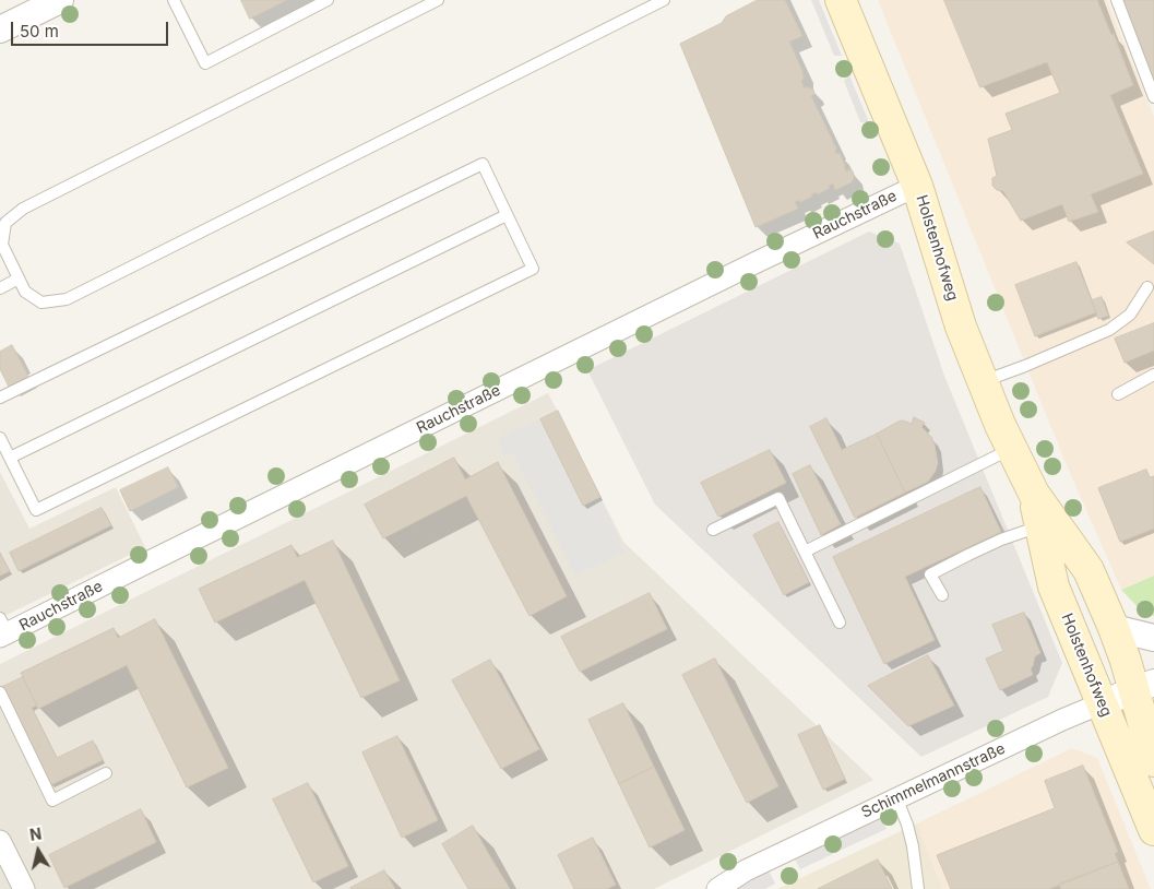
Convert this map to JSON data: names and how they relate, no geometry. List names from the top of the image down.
{
  "streets": {
    "main road": ["Holstenhofweg"],
    "street": ["Rauchstraße", "Schimmelmannstraße"]
  },
  "crossings": [
    ["Rauchstraße", "Holstenhofweg"],
    ["Holstenhofweg", "Schimmelmannstraße"]
  ],
  "scale_bar": "50 m",
  "north": "top"
}
